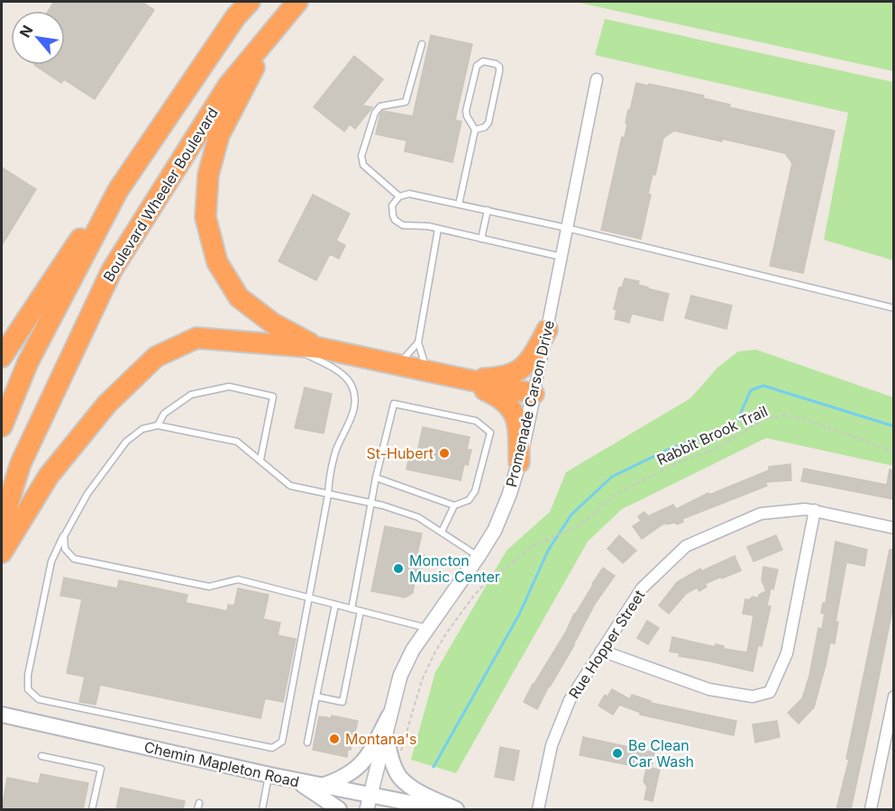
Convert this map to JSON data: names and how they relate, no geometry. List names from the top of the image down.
{
  "streets": {
    "highway": ["Boulevard Wheeler Boulevard"],
    "main road": ["Chemin Mapleton Road"],
    "street": ["Promenade Carson Drive", "Rue Hopper Street"],
    "path": ["Rabbit Brook Trail"]
  },
  "crossings": [
    ["Promenade Carson Drive", "Chemin Mapleton Road"]
  ],
  "places": [
    "St-Hubert",
    "Moncton Music Center",
    "Montana's",
    "Be Clean Car Wash"
  ],
  "north": "top left"
}
